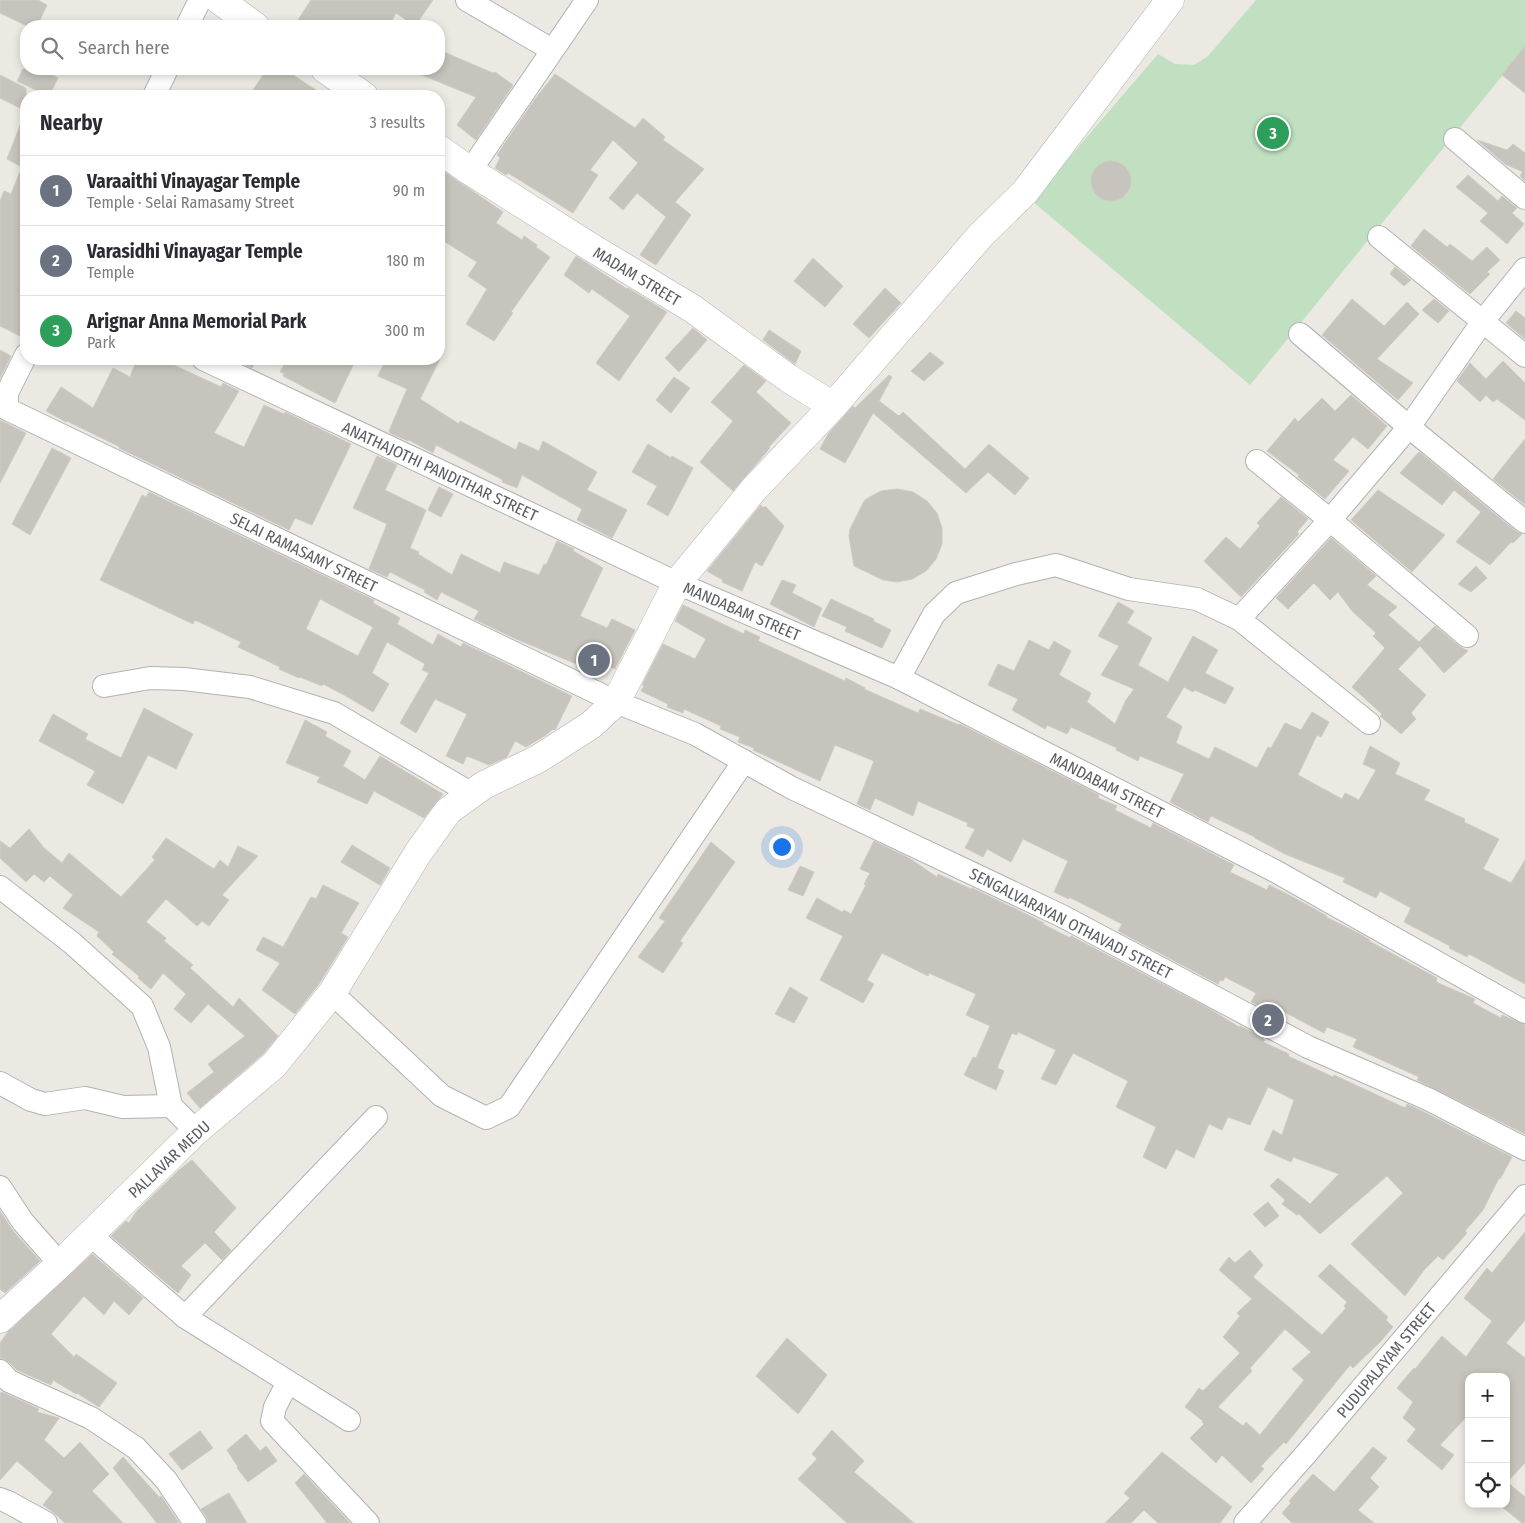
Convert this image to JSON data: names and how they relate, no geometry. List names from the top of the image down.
{
  "streets": {
    "street": [
      "MADAM STREET",
      "ANATHAJOTHI PANDITHAR STREET",
      "SELAI RAMASAMY STREET",
      "MANDABAM STREET",
      "SENGALVARAYAN OTHAVADI STREET",
      "PALLAVAR MEDU",
      "PUDUPALAYAM STREET"
    ]
  },
  "crossings": [
    ["MADAM STREET", "PALLAVAR MEDU"],
    ["ANATHAJOTHI PANDITHAR STREET", "MANDABAM STREET"],
    ["ANATHAJOTHI PANDITHAR STREET", "PALLAVAR MEDU"],
    ["SELAI RAMASAMY STREET", "SENGALVARAYAN OTHAVADI STREET"],
    ["SELAI RAMASAMY STREET", "PALLAVAR MEDU"],
    ["MANDABAM STREET", "PALLAVAR MEDU"],
    ["SENGALVARAYAN OTHAVADI STREET", "PALLAVAR MEDU"]
  ],
  "page": {
    "search": "Search here",
    "heading": ["Nearby", "3 results"],
    "pins": ["3", "1", "2"],
    "list": [
      {
        "mark": "1",
        "name": "Varaaithi Vinayagar Temple",
        "note": "Temple · Selai Ramasamy Street",
        "value": "90 m"
      },
      {
        "mark": "2",
        "name": "Varasidhi Vinayagar Temple",
        "note": "Temple",
        "value": "180 m"
      },
      {
        "mark": "3",
        "name": "Arignar Anna Memorial Park",
        "note": "Park",
        "value": "300 m"
      }
    ],
    "map_buttons": ["+", "−"]
  }
}
